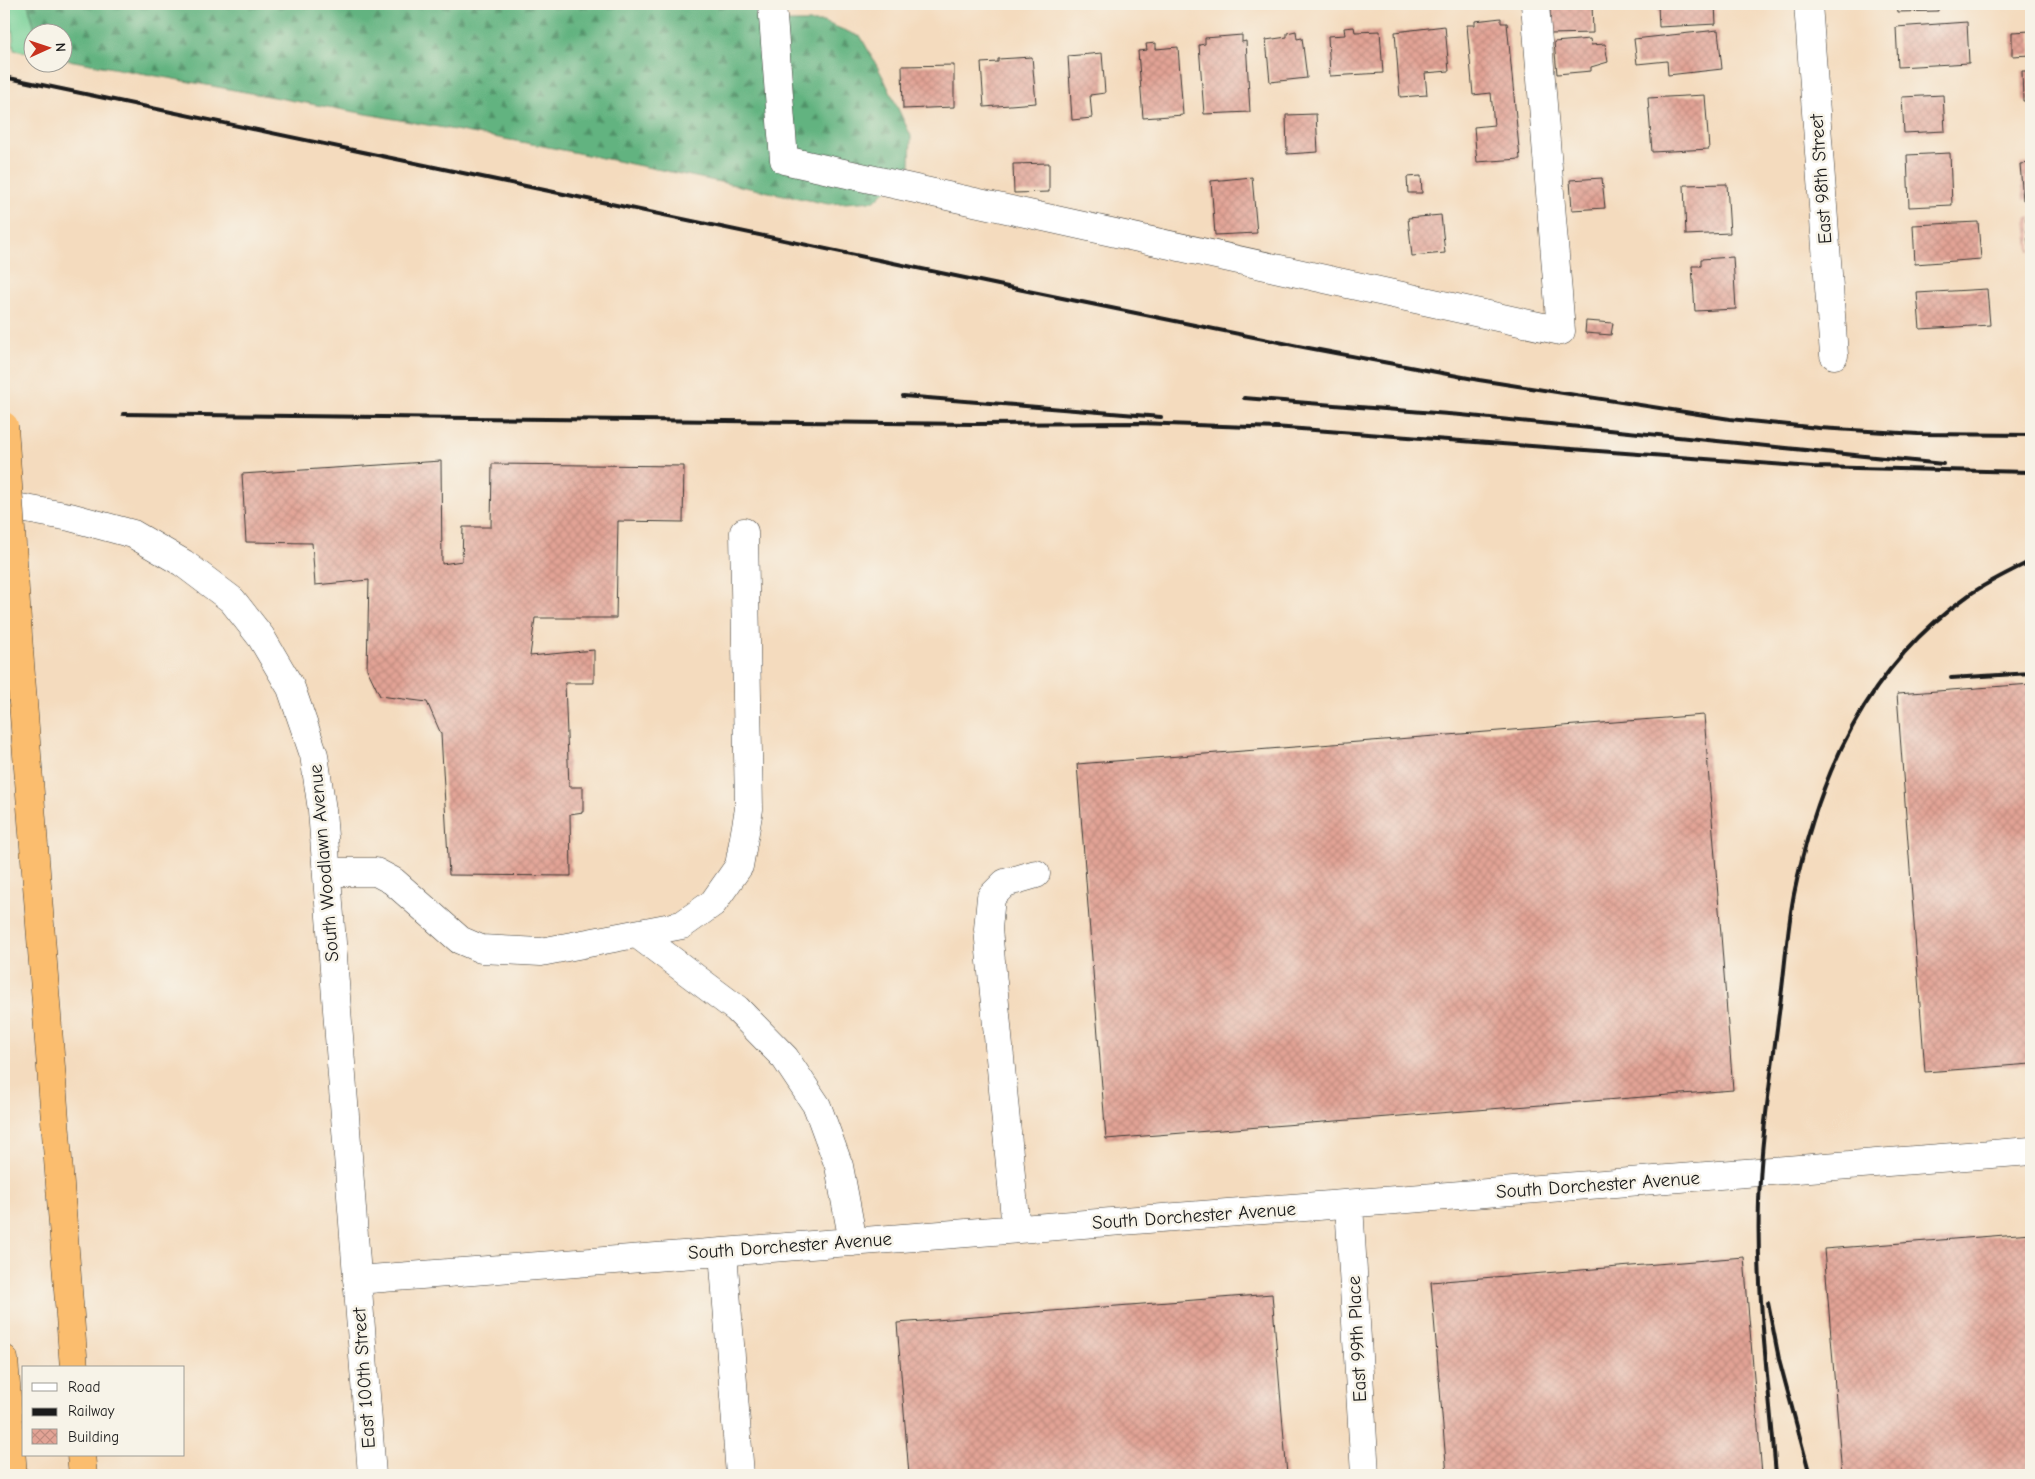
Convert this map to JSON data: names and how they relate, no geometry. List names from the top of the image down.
{
  "streets": {
    "street": [
      "East 98th Street",
      "South Woodlawn Avenue",
      "South Dorchester Avenue",
      "East 99th Place",
      "East 100th Street"
    ]
  },
  "crossings": [
    ["South Woodlawn Avenue", "South Dorchester Avenue"],
    ["South Woodlawn Avenue", "East 100th Street"],
    ["South Dorchester Avenue", "East 99th Place"],
    ["South Dorchester Avenue", "East 100th Street"]
  ],
  "legend": ["Road", "Railway", "Building"],
  "north": "right"
}
